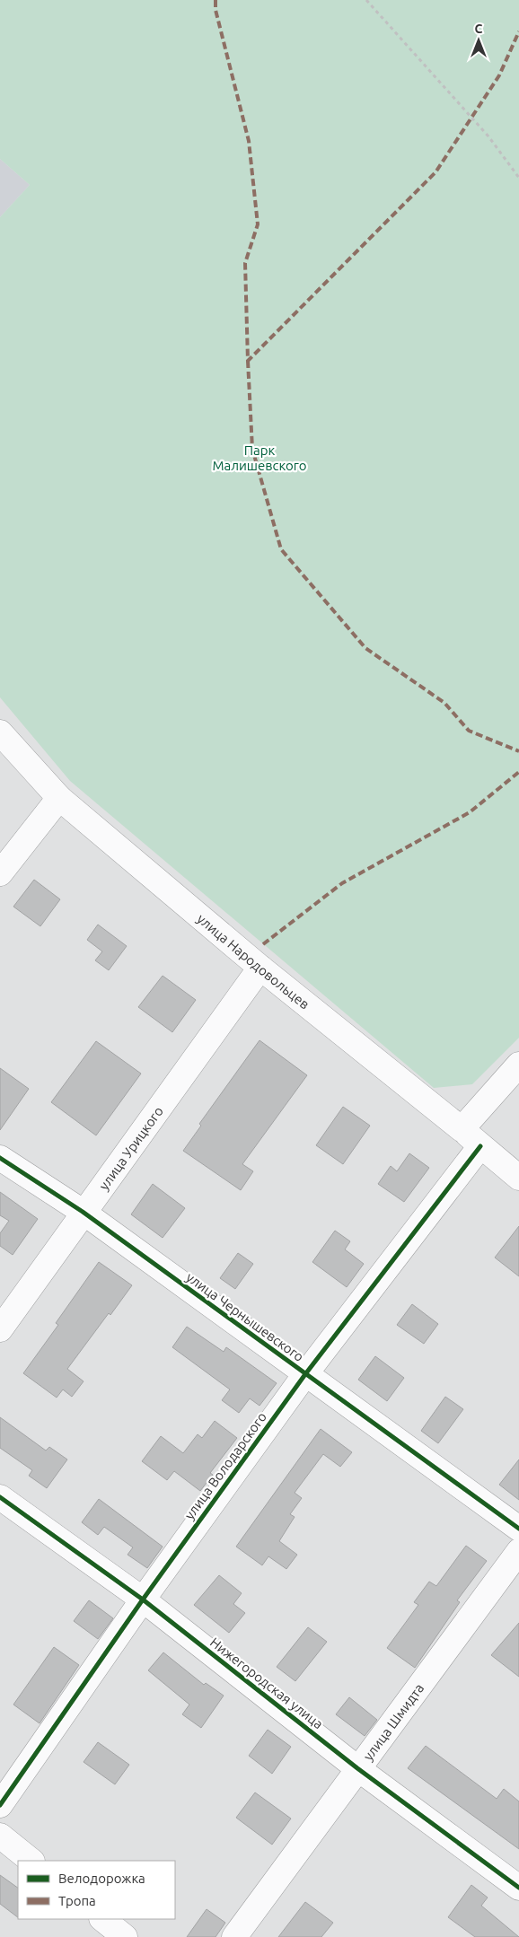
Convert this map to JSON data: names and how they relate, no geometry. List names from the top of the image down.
{
  "streets": {
    "street": [
      "улица Народовольцев",
      "улица Урицкого",
      "улица Чернышевского",
      "улица Володарского",
      "Нижегородская улица",
      "улица Шмидта"
    ]
  },
  "crossings": [
    ["улица Народовольцев", "улица Урицкого"],
    ["улица Народовольцев", "улица Володарского"],
    ["улица Урицкого", "улица Чернышевского"],
    ["улица Чернышевского", "улица Володарского"],
    ["улица Володарского", "Нижегородская улица"],
    ["Нижегородская улица", "улица Шмидта"]
  ],
  "parks": ["Парк Малишевского"],
  "legend": ["Велодорожка", "Тропа"],
  "north": "top"
}
